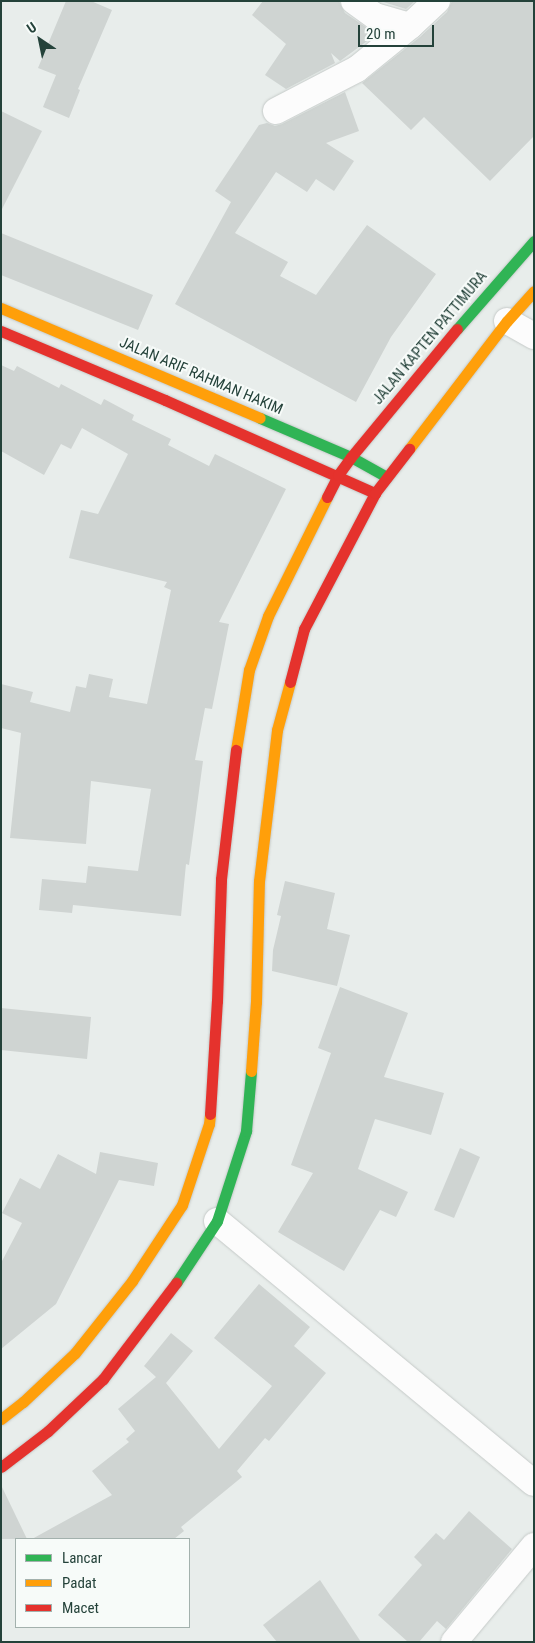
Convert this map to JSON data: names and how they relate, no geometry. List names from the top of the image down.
{
  "streets": {
    "main road": ["JALAN KAPTEN PATTIMURA", "JALAN ARIF RAHMAN HAKIM"]
  },
  "crossings": [
    ["JALAN KAPTEN PATTIMURA", "JALAN ARIF RAHMAN HAKIM"]
  ],
  "legend": ["Lancar", "Padat", "Macet"],
  "scale_bar": "20 m",
  "north": "top left"
}
